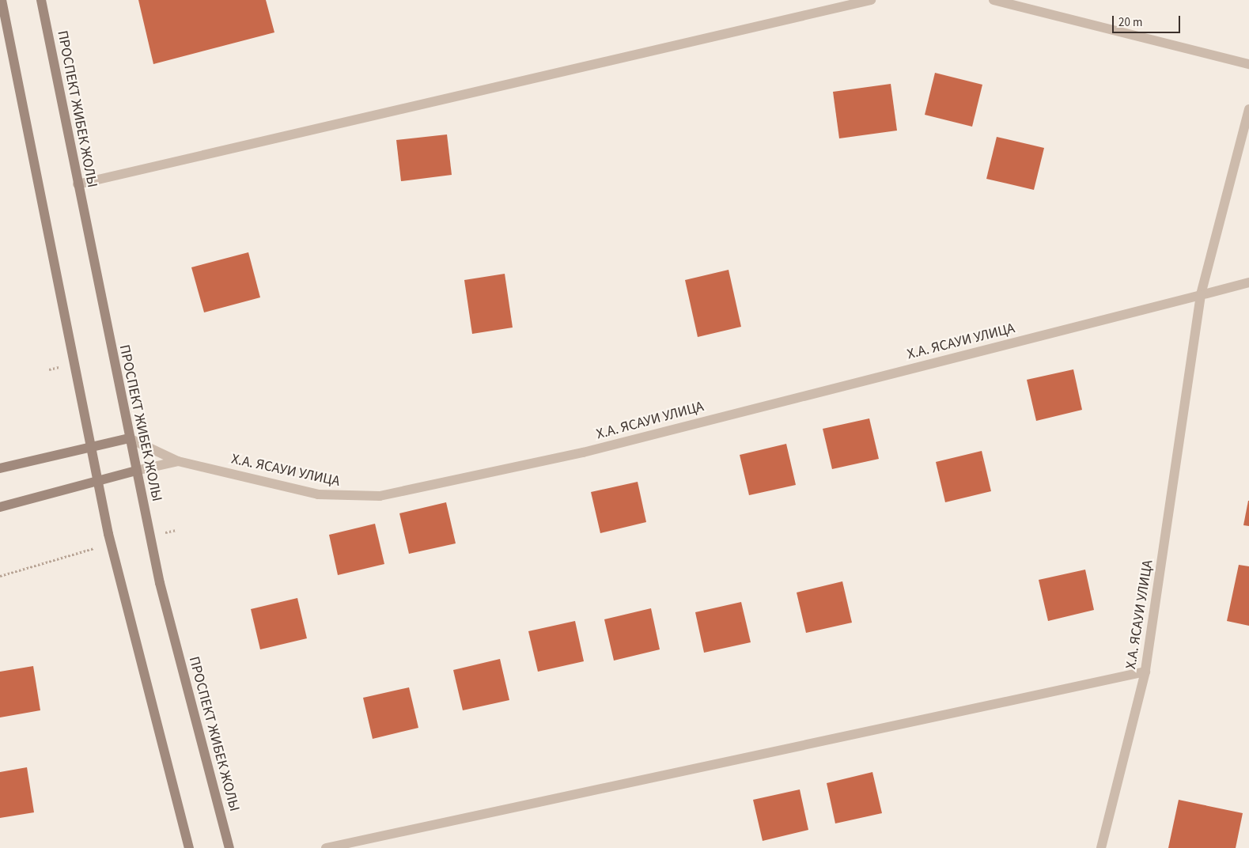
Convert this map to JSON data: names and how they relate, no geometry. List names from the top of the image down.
{
  "streets": {
    "street": ["ПРОСПЕКТ ЖИБЕК ЖОЛЫ", "Х.А. ЯСАУИ УЛИЦА"]
  },
  "crossings": [
    ["ПРОСПЕКТ ЖИБЕК ЖОЛЫ", "Х.А. ЯСАУИ УЛИЦА"]
  ],
  "scale_bar": "20 m"
}
